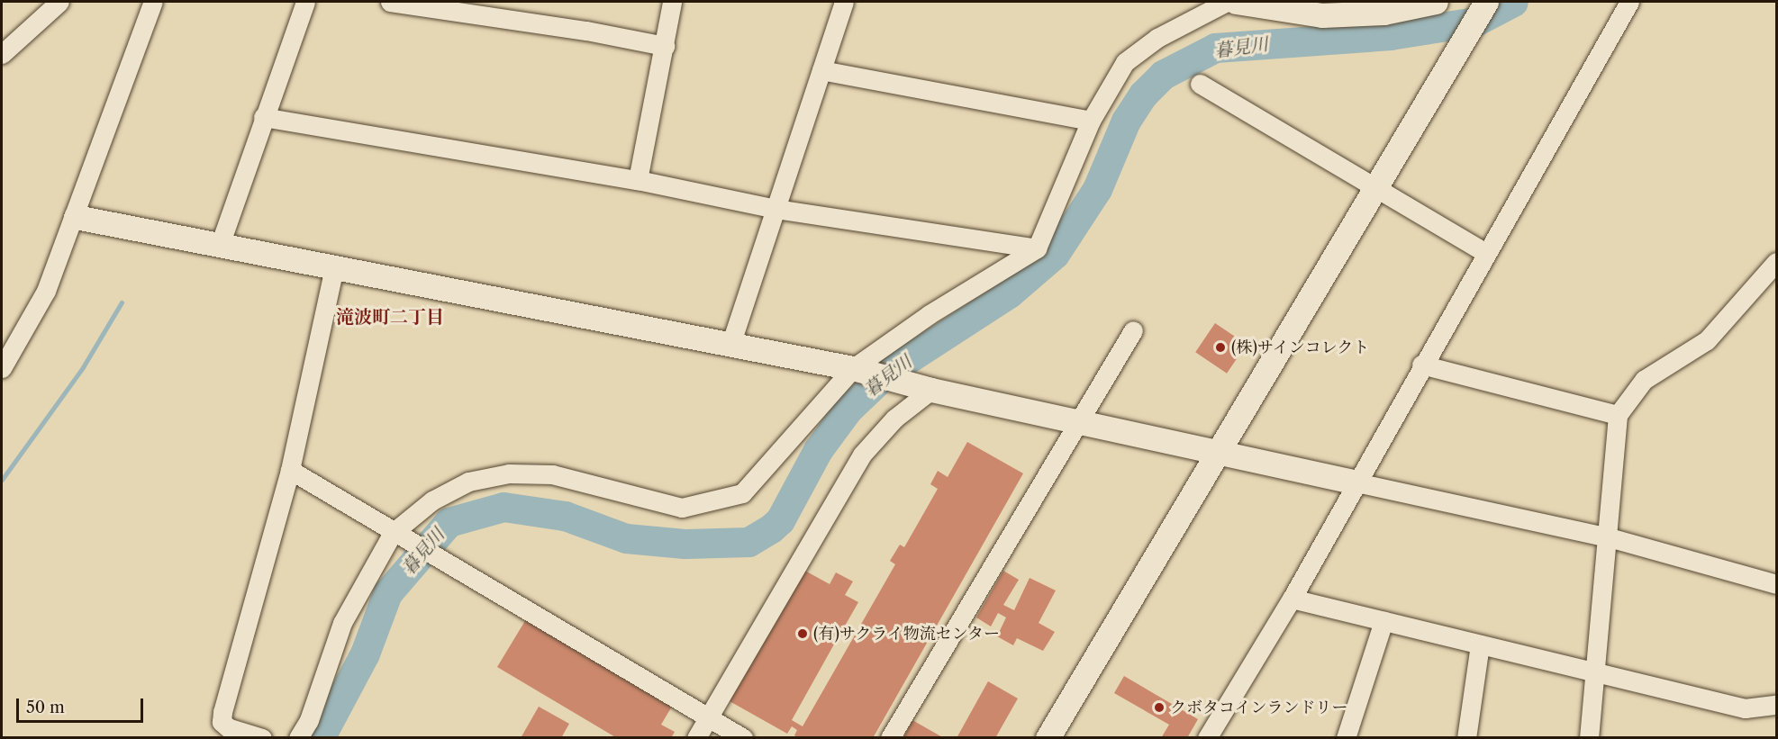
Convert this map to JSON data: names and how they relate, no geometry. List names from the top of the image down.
{
  "districts": ["滝波町二丁目"],
  "water": ["暮見川"],
  "places": ["(株)サインコレクト", "(有)サクライ物流センター", "クボタコインランドリー"],
  "scale_bar": "50 m"
}
